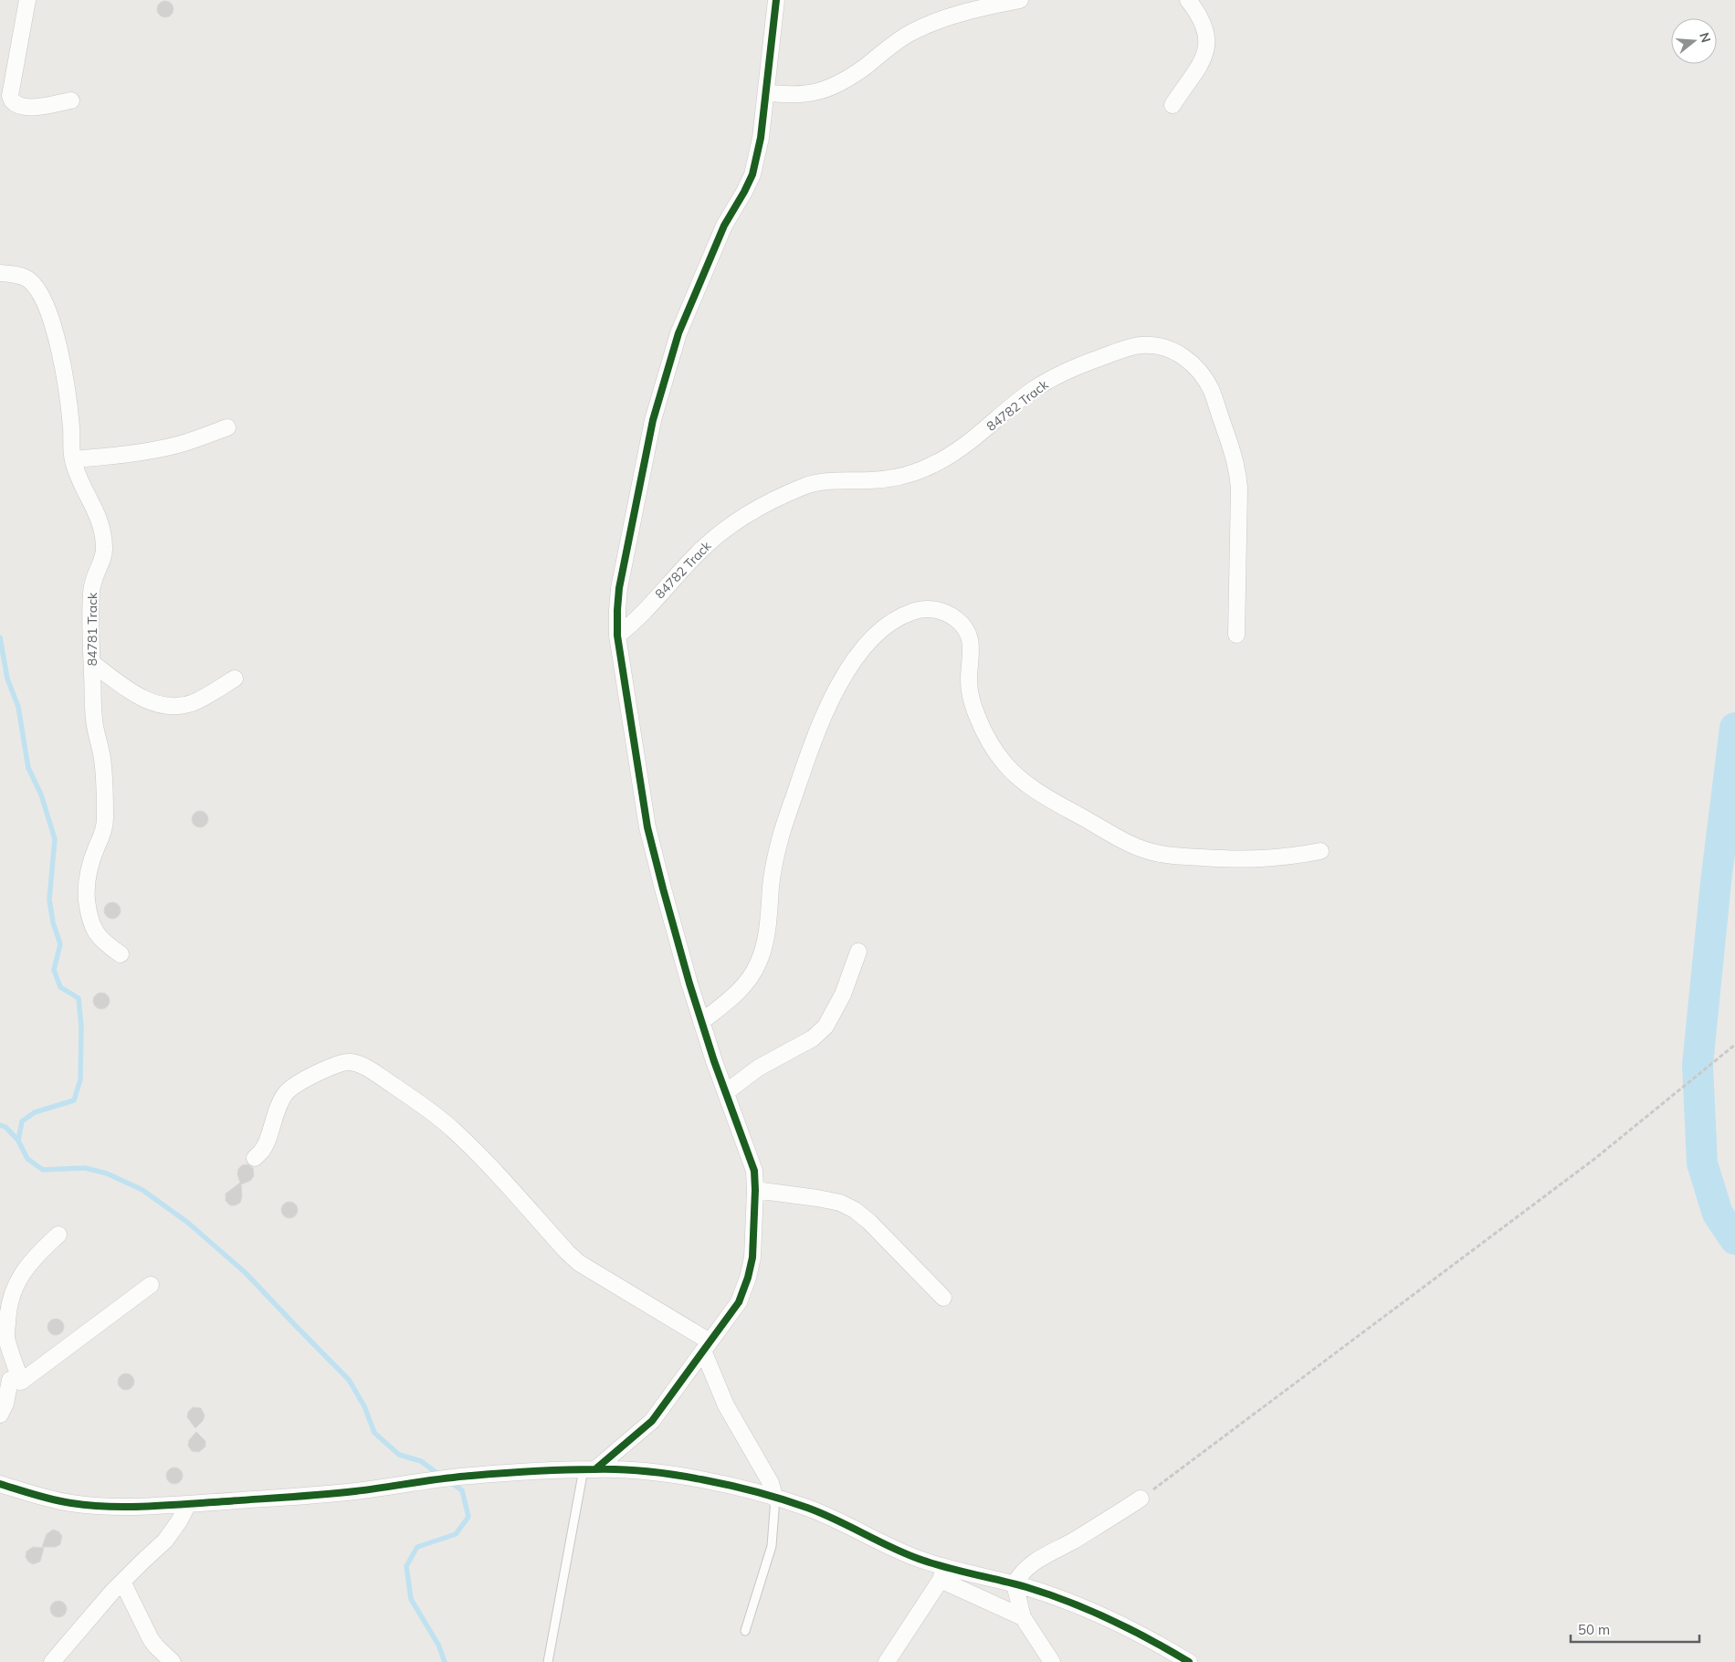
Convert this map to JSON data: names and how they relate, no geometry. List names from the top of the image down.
{
  "streets": {
    "street": ["84782 Track", "84781 Track"]
  },
  "scale_bar": "50 m",
  "north": "right"
}
